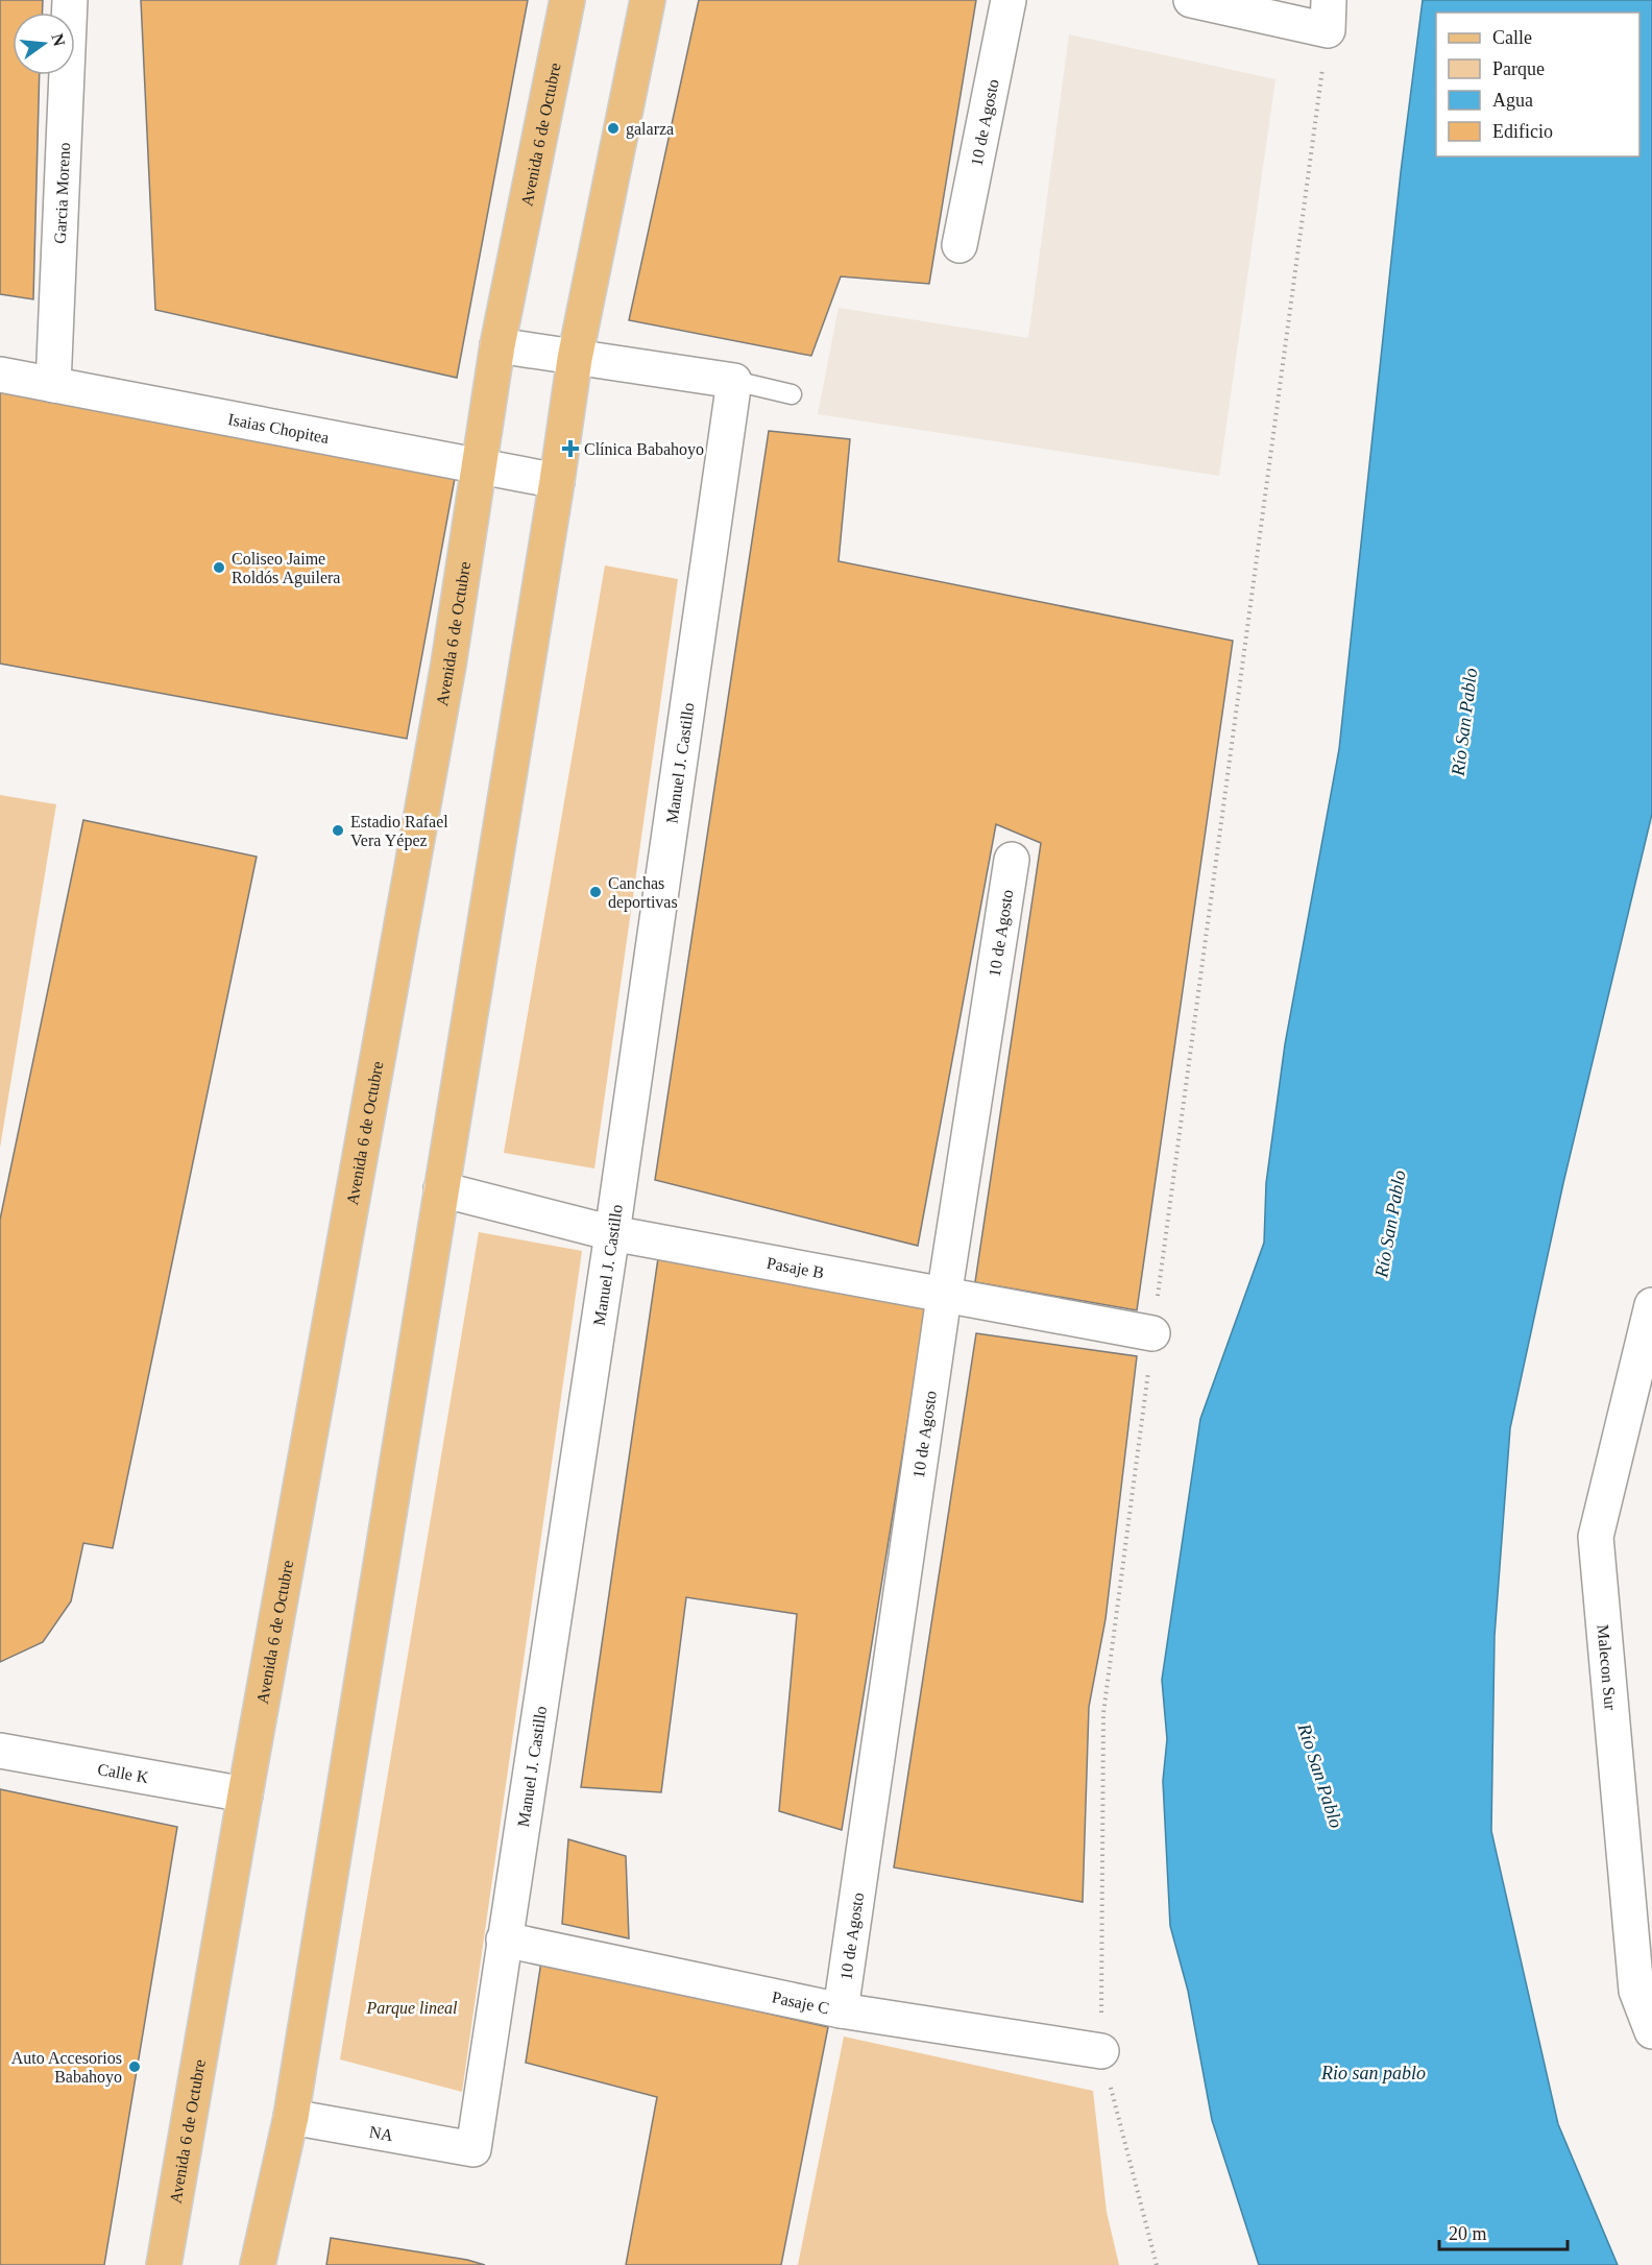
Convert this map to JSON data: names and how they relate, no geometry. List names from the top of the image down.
{
  "streets": {
    "main road": ["Avenida 6 de Octubre"],
    "street": [
      "10 de Agosto",
      "Garcia Moreno",
      "Isaias Chopitea",
      "Manuel J. Castillo",
      "Pasaje B",
      "Malecon Sur",
      "Calle K",
      "Pasaje C",
      "NA"
    ]
  },
  "crossings": [
    ["10 de Agosto", "Pasaje B"],
    ["10 de Agosto", "Pasaje C"],
    ["Avenida 6 de Octubre", "Isaias Chopitea"],
    ["Avenida 6 de Octubre", "Calle K"],
    ["Garcia Moreno", "Isaias Chopitea"],
    ["Manuel J. Castillo", "Pasaje B"],
    ["Manuel J. Castillo", "Pasaje C"],
    ["Manuel J. Castillo", "NA"]
  ],
  "water": ["Río San Pablo", "Rio san pablo"],
  "parks": ["Parque lineal"],
  "places": {
    "other": [
      "galarza",
      "Coliseo Jaime Roldós Aguilera",
      "Estadio Rafael Vera Yépez",
      "Canchas deportivas",
      "Auto Accesorios Babahoyo"
    ],
    "health": ["Clínica Babahoyo"]
  },
  "legend": [
    "Calle",
    "Parque",
    "Agua",
    "Edificio"
  ],
  "scale_bar": "20 m",
  "north": "right"
}
